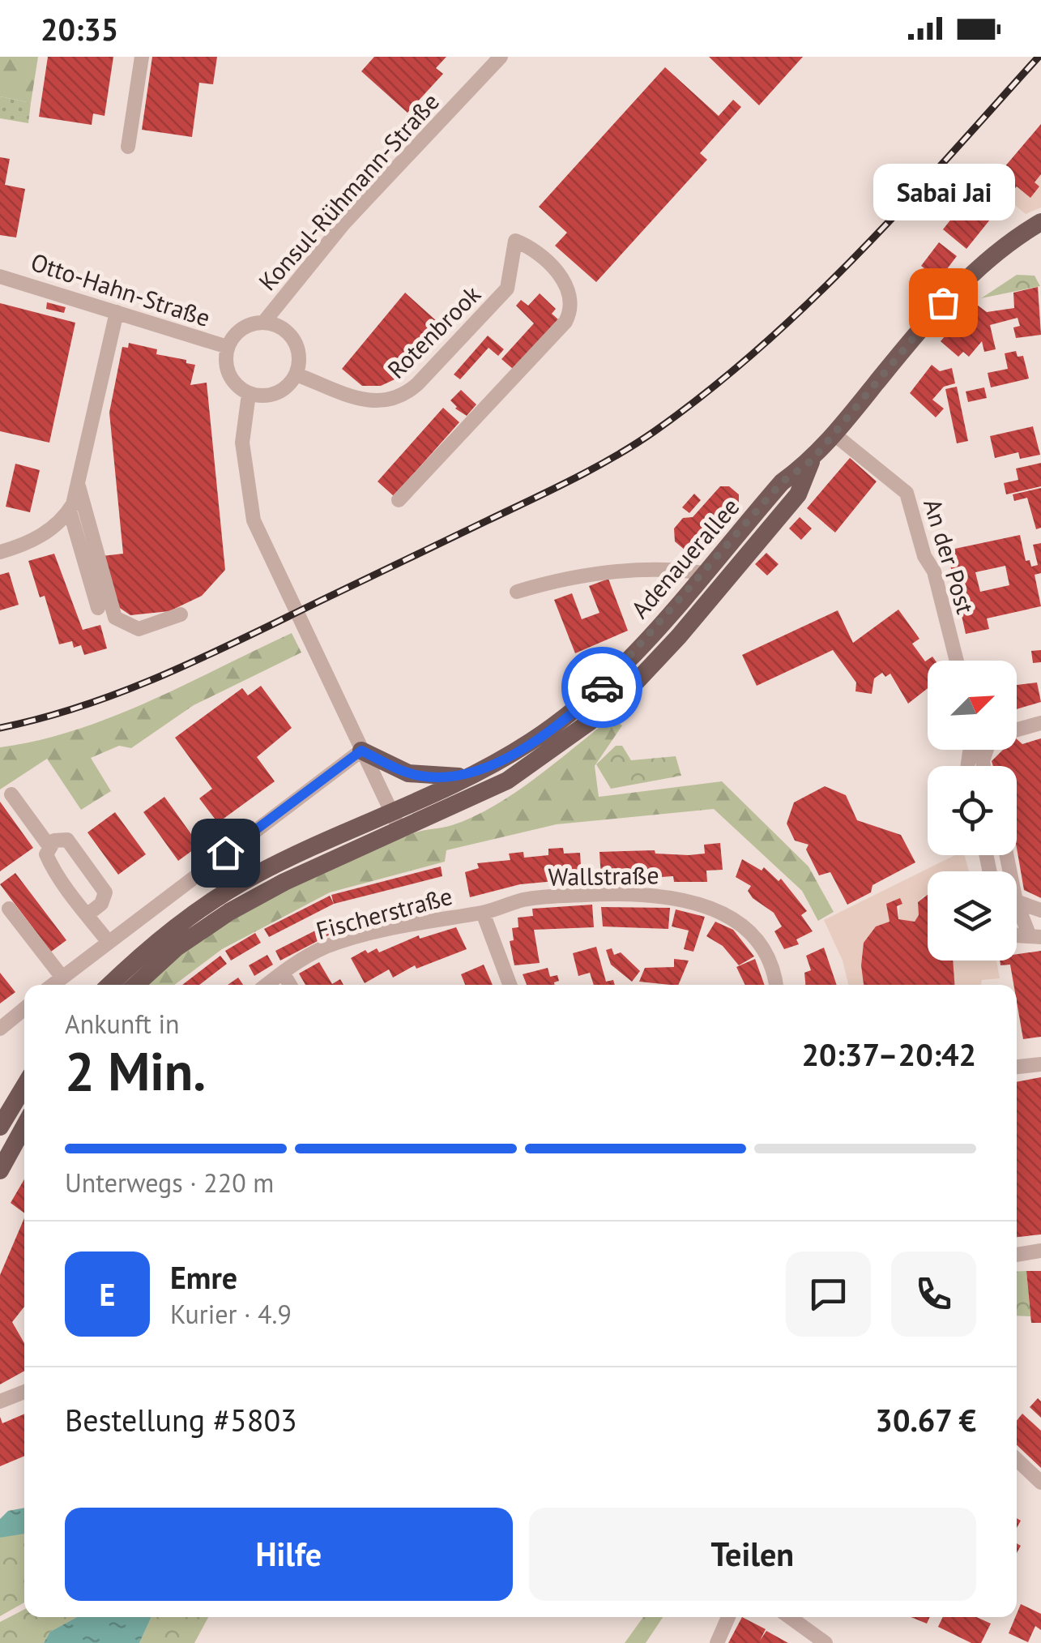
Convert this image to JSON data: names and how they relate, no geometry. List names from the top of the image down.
{
  "streets": {
    "main road": ["Adenauerallee"],
    "street": [
      "Konsul-Rühmann-Straße",
      "Otto-Hahn-Straße",
      "Rotenbrook",
      "An der Post",
      "Wallstraße",
      "Fischerstraße"
    ]
  },
  "crossings": [
    ["Konsul-Rühmann-Straße", "Otto-Hahn-Straße"],
    ["Konsul-Rühmann-Straße", "Rotenbrook"],
    ["Otto-Hahn-Straße", "Rotenbrook"],
    ["An der Post", "Adenauerallee"],
    ["Wallstraße", "Fischerstraße"]
  ],
  "places": ["Sabai Jai"],
  "north": "top right",
  "page": {
    "status": "20:35",
    "bubble": "Sabai Jai",
    "heading": ["2 Min.", "Ankunft in", "20:37–20:42"],
    "panel": [
      "Emre",
      "Kurier · 4.9",
      "Bestellung #5803",
      "30.67 €"
    ],
    "bar": "Unterwegs · 220 m",
    "round": "E",
    "buttons": ["Hilfe", "Teilen"]
  }
}
